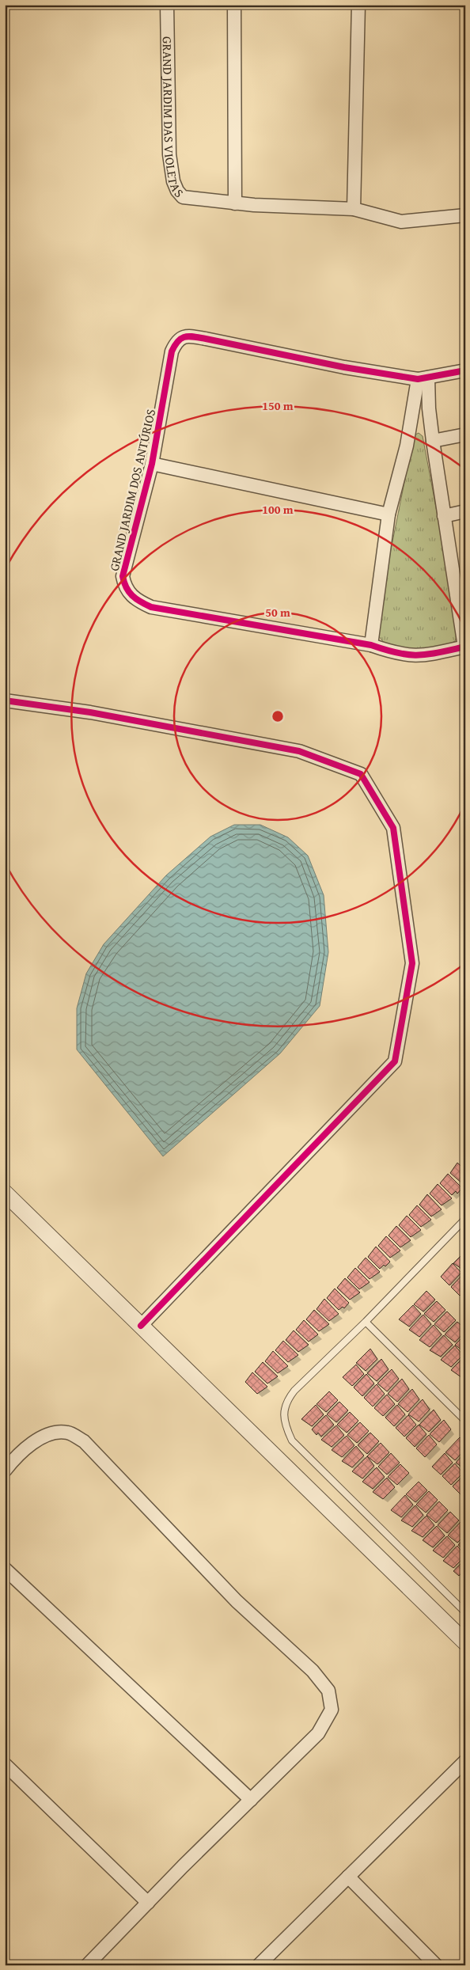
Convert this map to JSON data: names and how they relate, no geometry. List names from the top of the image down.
{
  "streets": {
    "street": ["GRAND JARDIM DAS VIOLETAS", "GRAND JARDIM DOS ANTÚRIOS"]
  },
  "rings": ["150 m", "100 m", "50 m"]
}
